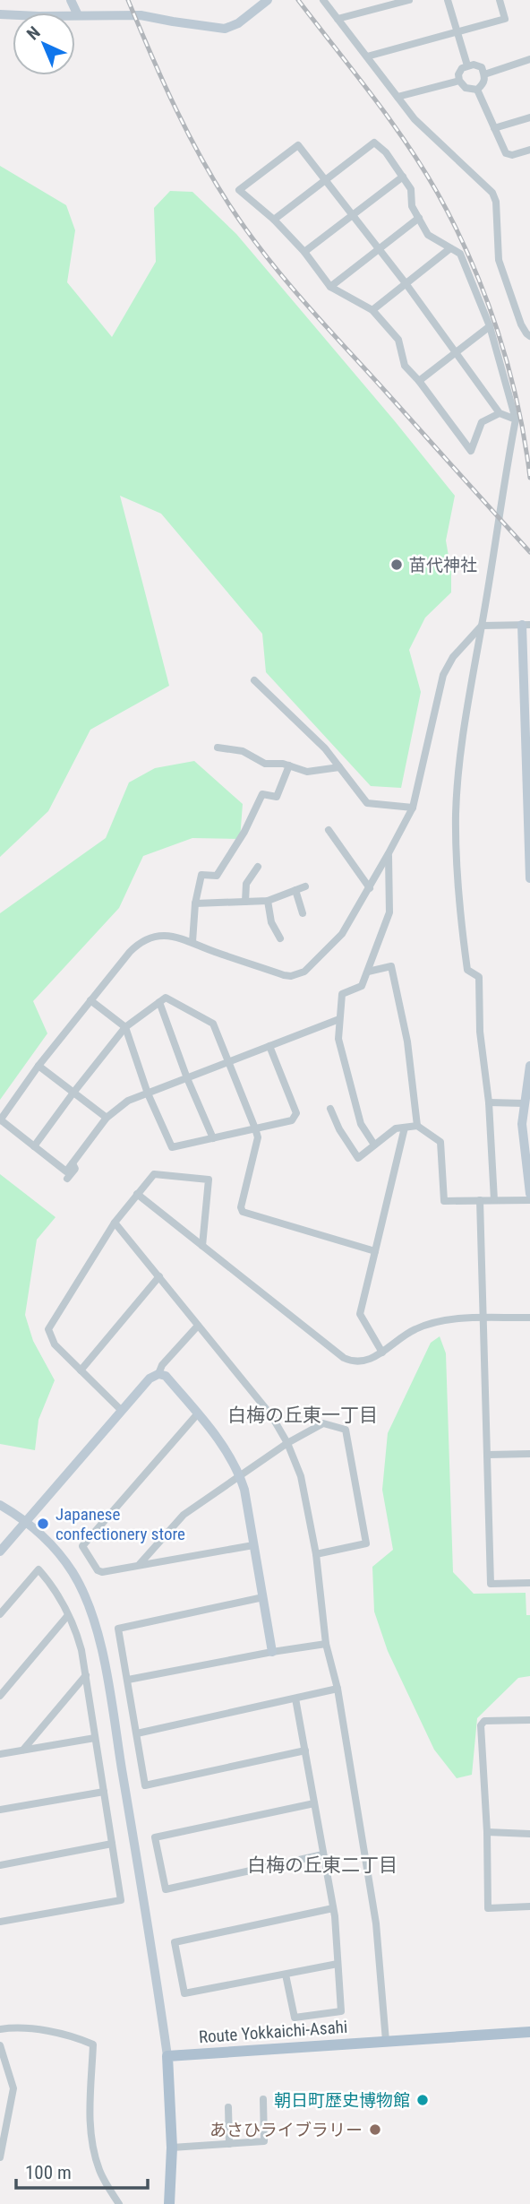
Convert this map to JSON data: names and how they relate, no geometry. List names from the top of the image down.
{
  "streets": {
    "main road": ["Route Yokkaichi-Asahi"]
  },
  "districts": ["白梅の丘東一丁目", "白梅の丘東二丁目"],
  "places": [
    "苗代神社",
    "Japanese confectionery store",
    "朝日町歴史博物館",
    "あさひライブラリー"
  ],
  "scale_bar": "100 m",
  "north": "top left"
}
